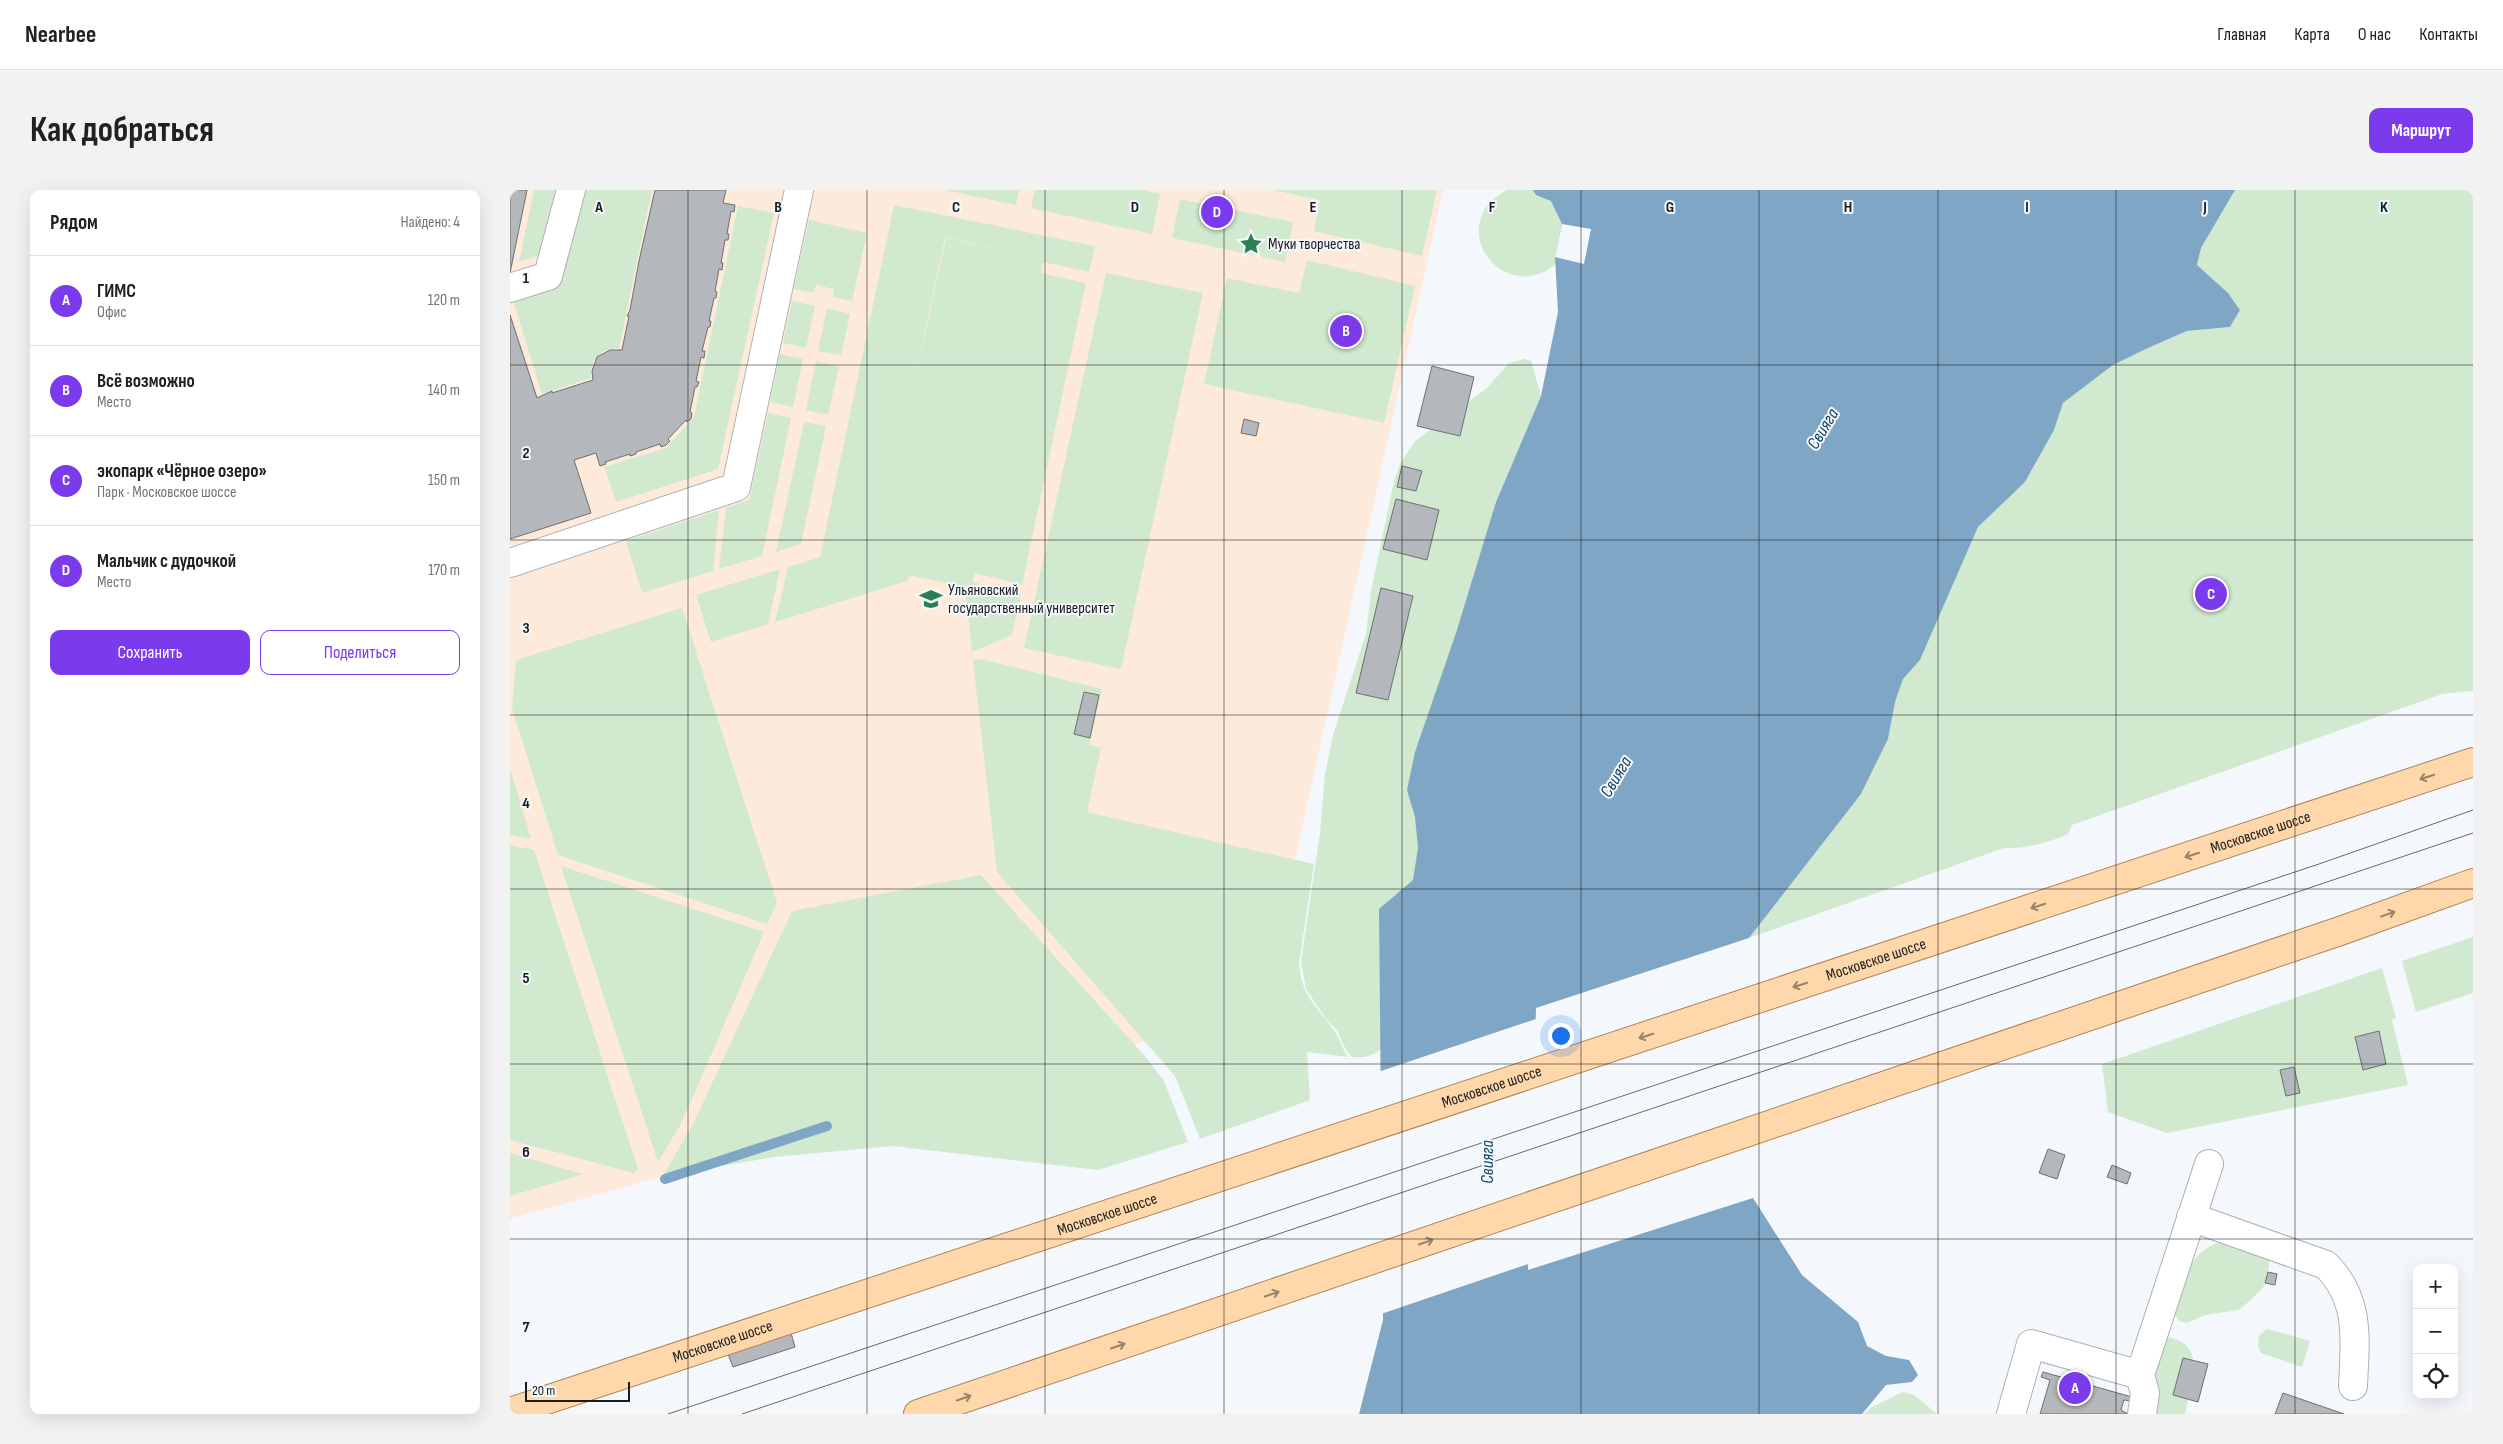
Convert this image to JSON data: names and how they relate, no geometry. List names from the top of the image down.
{
  "streets": {
    "main road": ["Московское шоссе"]
  },
  "water": ["Свияга"],
  "places": {
    "place": ["Муки творчества"],
    "school or university": ["Ульяновский государственный университет"]
  },
  "scale_bar": "20 m",
  "page": {
    "header": "Nearbee",
    "nav": [
      "Главная",
      "Карта",
      "О нас",
      "Контакты"
    ],
    "buttons": [
      "Маршрут",
      ["Сохранить", "Поделиться"]
    ],
    "title": "Как добраться",
    "heading": ["Рядом", "Найдено: 4"],
    "pins": [
      "D",
      "B",
      "C",
      "A"
    ],
    "list": [
      {
        "mark": "A",
        "name": "ГИМС",
        "note": "Офис",
        "value": "120 m"
      },
      {
        "mark": "B",
        "name": "Всё возможно",
        "note": "Место",
        "value": "140 m"
      },
      {
        "mark": "C",
        "name": "экопарк «Чёрное озеро»",
        "note": "Парк · Московское шоссе",
        "value": "150 m"
      },
      {
        "mark": "D",
        "name": "Мальчик с дудочкой",
        "note": "Место",
        "value": "170 m"
      }
    ],
    "map_buttons": ["+", "−"],
    "scale": "20 m"
  },
  "grid": {
    "columns": [
      "A",
      "B",
      "C",
      "D",
      "E",
      "F",
      "G",
      "H",
      "I",
      "J",
      "K"
    ],
    "rows": [
      "1",
      "2",
      "3",
      "4",
      "5",
      "6",
      "7"
    ]
  }
}
